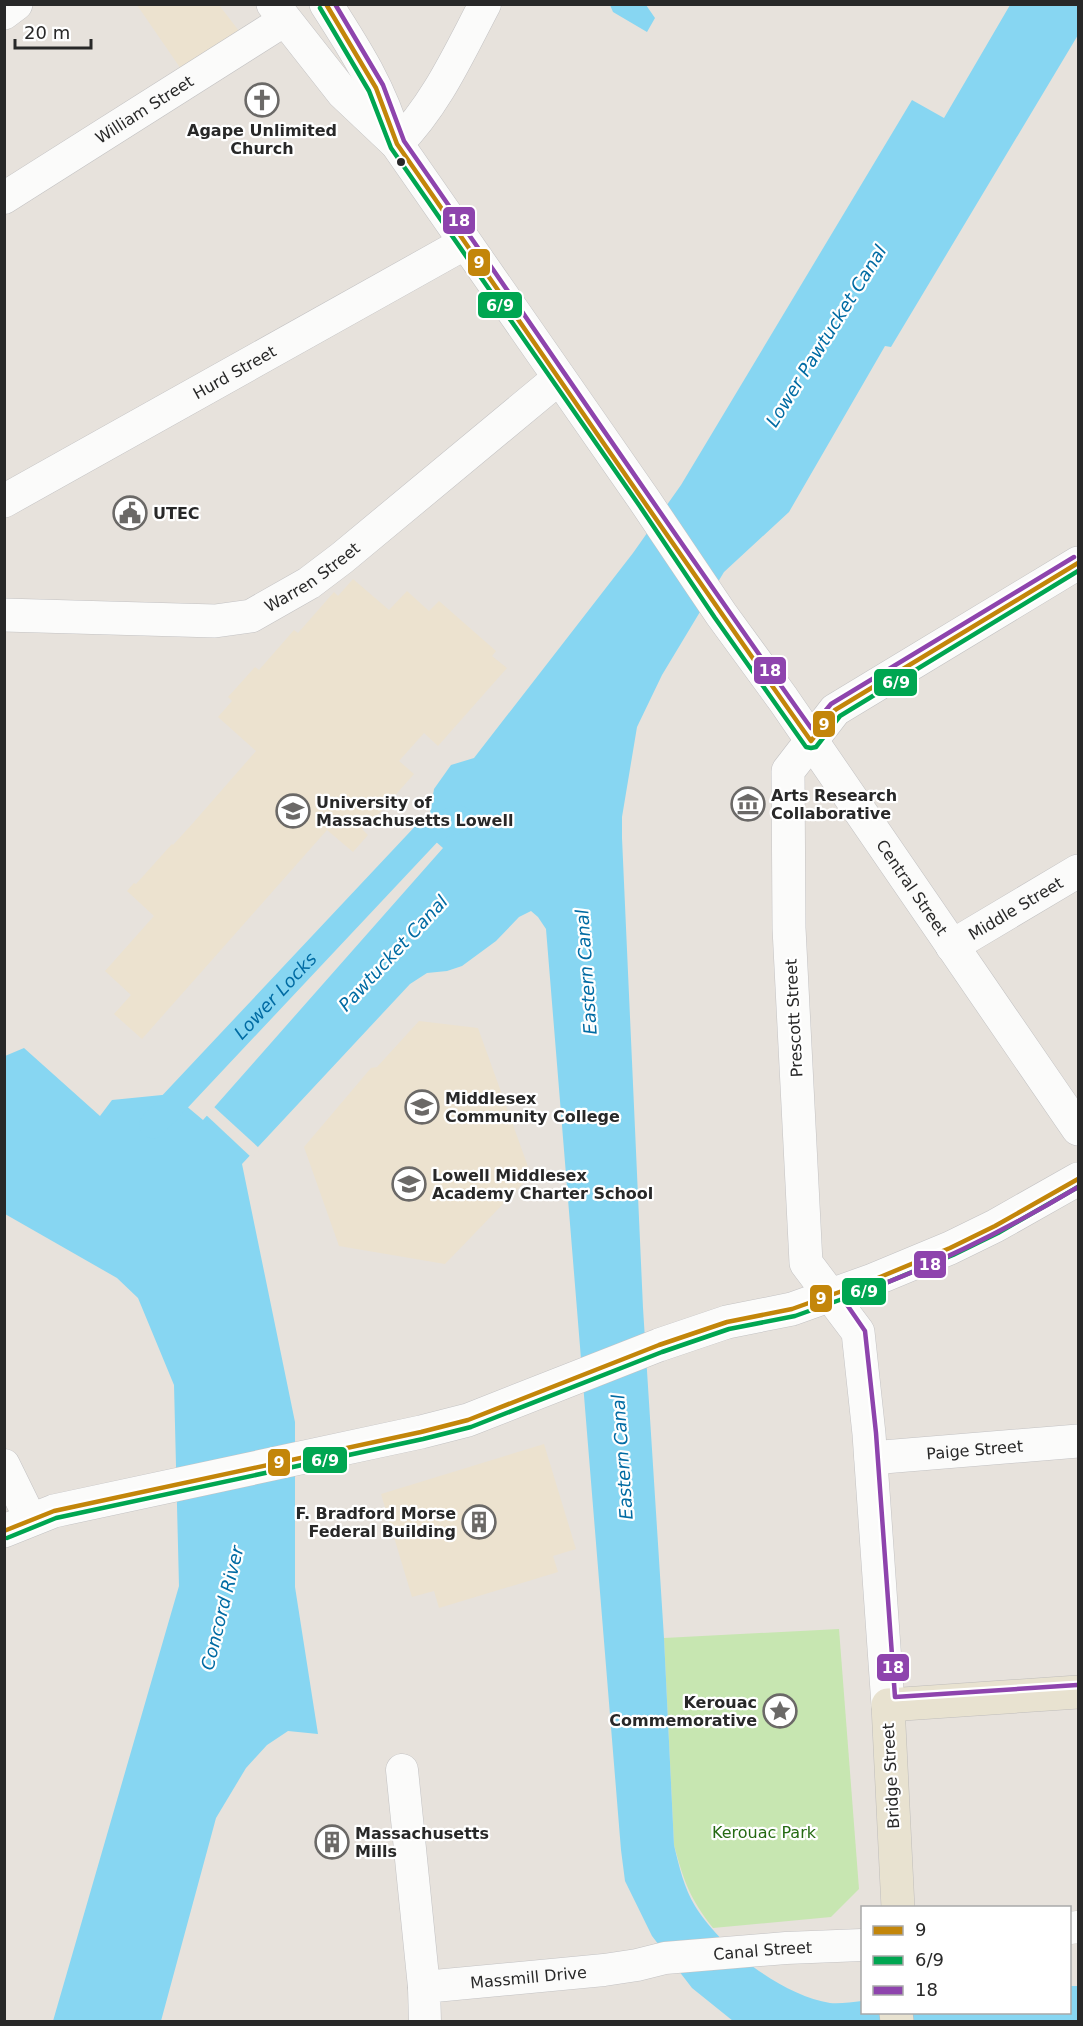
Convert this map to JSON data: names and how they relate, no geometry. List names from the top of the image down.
{
  "streets": {
    "main road": [
      "Hurd Street",
      "Warren Street",
      "Central Street",
      "Middle Street",
      "Prescott Street",
      "Paige Street",
      "Bridge Street"
    ],
    "street": ["William Street", "Canal Street", "Massmill Drive"]
  },
  "crossings": [
    ["William Street", "Central Street"],
    ["Hurd Street", "Central Street"],
    ["Warren Street", "Central Street"],
    ["Central Street", "Middle Street"],
    ["Central Street", "Prescott Street"],
    ["Prescott Street", "Bridge Street"],
    ["Paige Street", "Bridge Street"],
    ["Canal Street", "Massmill Drive"]
  ],
  "water": [
    "Lower Pawtucket Canal",
    "Pawtucket Canal",
    "Eastern Canal",
    "Lower Locks",
    "Concord River"
  ],
  "parks": ["Kerouac Park"],
  "places": {
    "church": ["Agape Unlimited Church"],
    "public building": ["UTEC"],
    "museum": ["Arts Research Collaborative"],
    "school or university": ["University of Massachusetts Lowell", "Middlesex Community College", "Lowell Middlesex Academy Charter School"],
    "building": ["F. Bradford Morse Federal Building", "Massachusetts Mills"],
    "place": ["Kerouac Commemorative"]
  },
  "lines": ["transit line 9", "transit line 18", "transit line 6/9"],
  "legend": ["9", "6/9", "18"],
  "scale_bar": "20 m"
}
